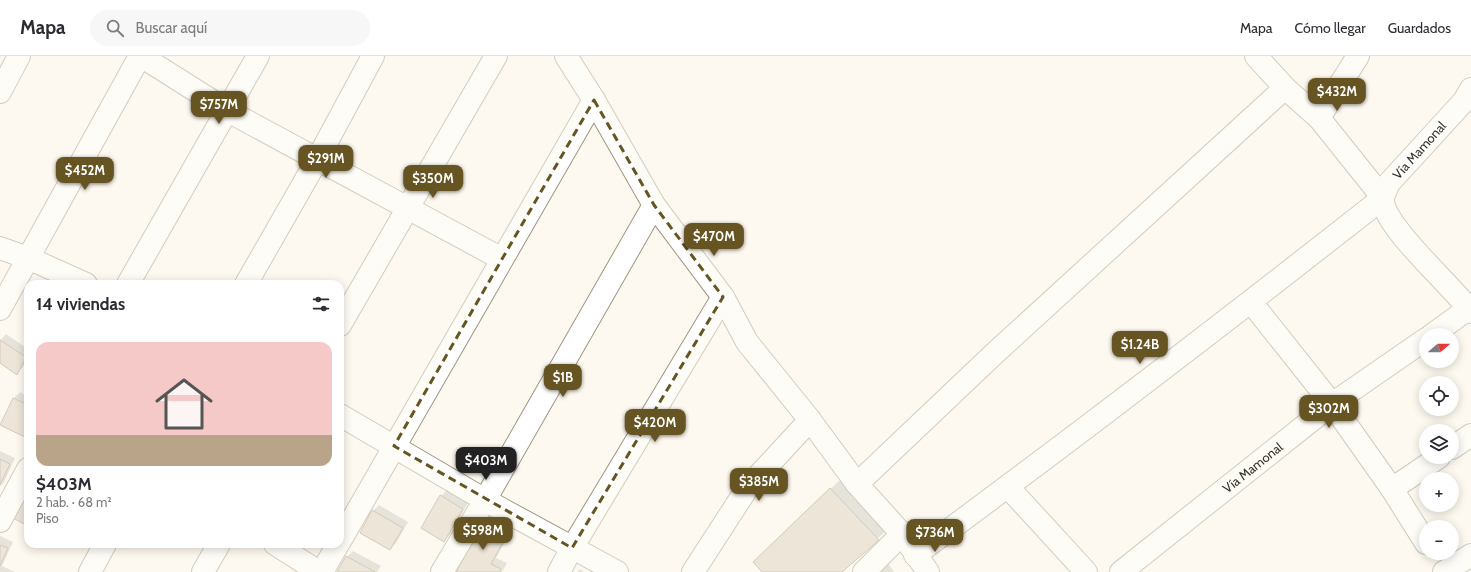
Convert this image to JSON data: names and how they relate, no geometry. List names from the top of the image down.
{
  "streets": {
    "street": ["Vía Mamonal"]
  },
  "north": "right",
  "page": {
    "header": "Mapa",
    "search": "Buscar aquí",
    "nav": ["Mapa", "Cómo llegar", "Guardados"],
    "price": [
      "$432M",
      "$757M",
      "$291M",
      "$452M",
      "$350M",
      "$470M",
      "$1.24B",
      "$1B",
      "$302M",
      "$420M",
      "$403M",
      "$385M",
      "$598M",
      "$736M"
    ],
    "heading": "14 viviendas",
    "map_buttons": ["+", "−"],
    "list": [
      {
        "name": "$403M",
        "note": "2 hab. · 68 m² · Piso"
      }
    ]
  }
}
